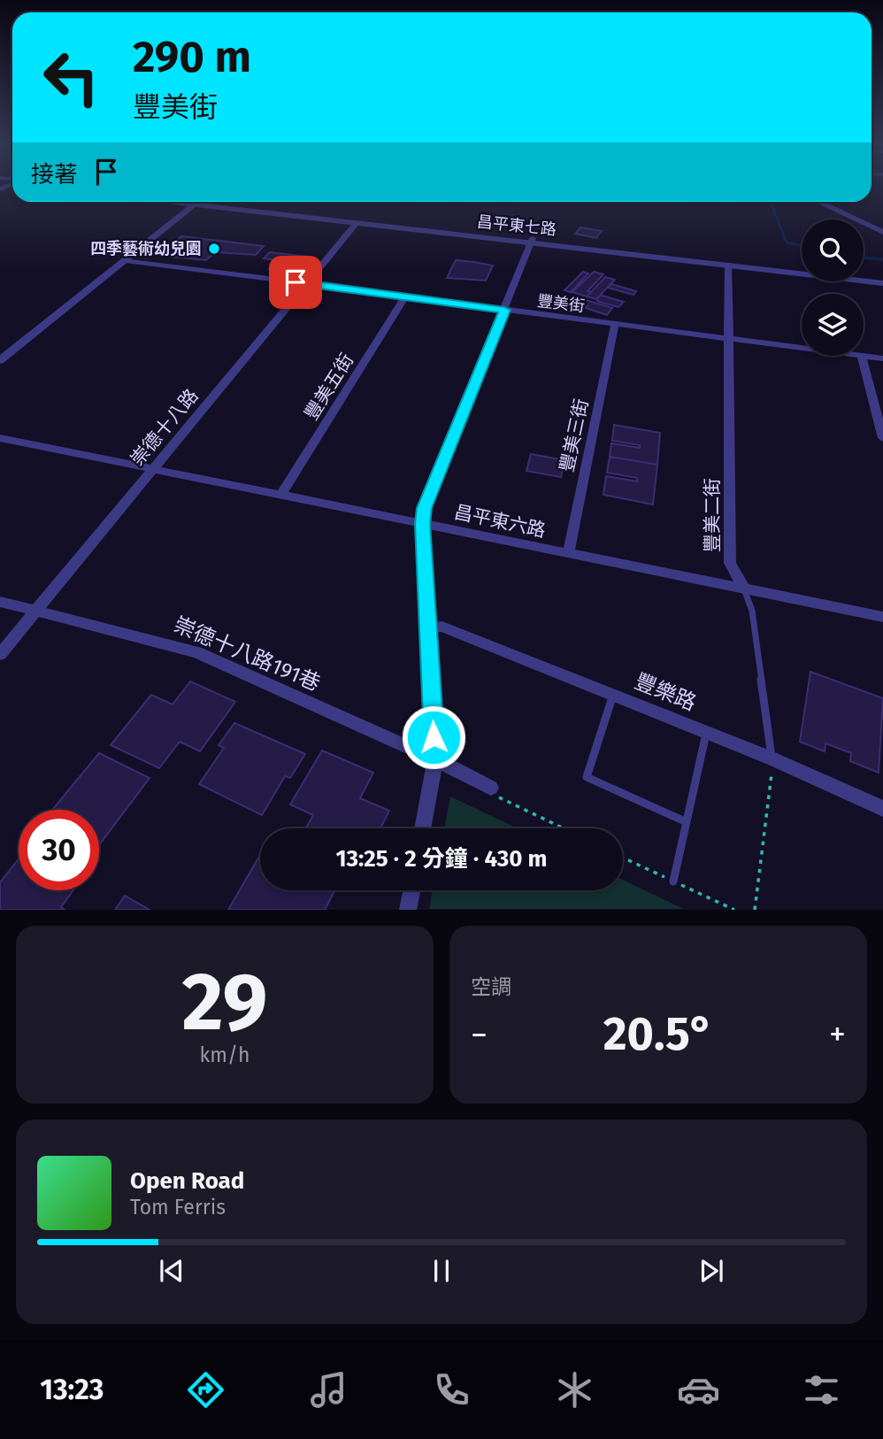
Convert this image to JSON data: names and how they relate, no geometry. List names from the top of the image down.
{
  "streets": {
    "street": [
      "昌平東七路",
      "豐美街",
      "豐美五街",
      "崇德十八路",
      "豐美三街",
      "豐美二街",
      "昌平東六路",
      "崇德十八路191巷",
      "豐樂路"
    ]
  },
  "crossings": [
    ["昌平東七路", "崇德十八路"],
    ["昌平東七路", "豐美二街"],
    ["豐美街", "豐美五街"],
    ["豐美街", "崇德十八路"],
    ["豐美街", "豐美三街"],
    ["豐美街", "豐美二街"],
    ["豐美五街", "昌平東六路"],
    ["崇德十八路", "昌平東六路"],
    ["崇德十八路", "崇德十八路191巷"],
    ["豐美三街", "昌平東六路"],
    ["豐美二街", "昌平東六路"],
    ["豐美二街", "豐樂路"]
  ],
  "places": ["四季藝術幼兒園"],
  "page": {
    "turn": ["290 m", "豐美街"],
    "then": "接著",
    "limit": "30",
    "trip": "13:25 · 2 分鐘 · 430 m",
    "tile": [
      ["29", "km/h"],
      "空調"
    ],
    "heat": ["−", "20.5°", "+"],
    "song": ["Open Road", "Tom Ferris"],
    "tabs": "13:23"
  }
}
